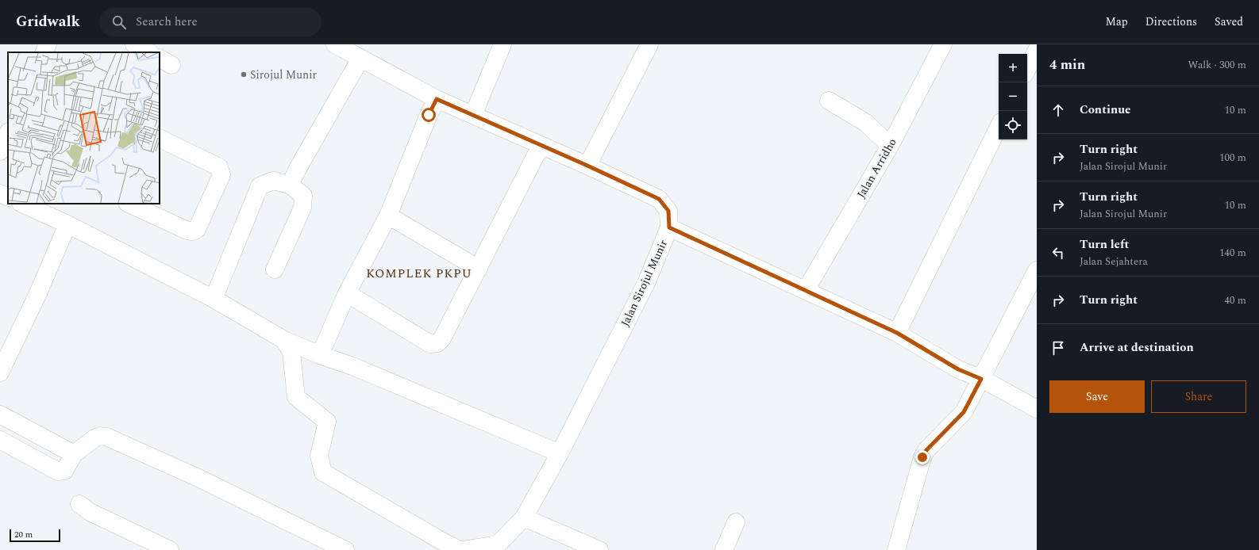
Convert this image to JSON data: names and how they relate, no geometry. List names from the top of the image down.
{
  "streets": {
    "street": ["Jalan Arridho", "Jalan Sirojul Munir"]
  },
  "districts": ["KOMPLEK PKPU"],
  "places": ["Sirojul Munir"],
  "scale_bar": "20 m",
  "page": {
    "header": "Gridwalk",
    "search": "Search here",
    "nav": ["Map", "Directions", "Saved"],
    "heading": ["4 min", "Walk · 300 m"],
    "map_buttons": ["+", "−"],
    "list": [
      ["Continue", "10 m"],
      ["Turn right", "Jalan Sirojul Munir", "100 m"],
      ["Turn right", "Jalan Sirojul Munir", "10 m"],
      ["Turn left", "Jalan Sejahtera", "140 m"],
      ["Turn right", "40 m"],
      "Arrive at destination"
    ],
    "buttons": ["Save", "Share"],
    "scale": "20 m"
  }
}
